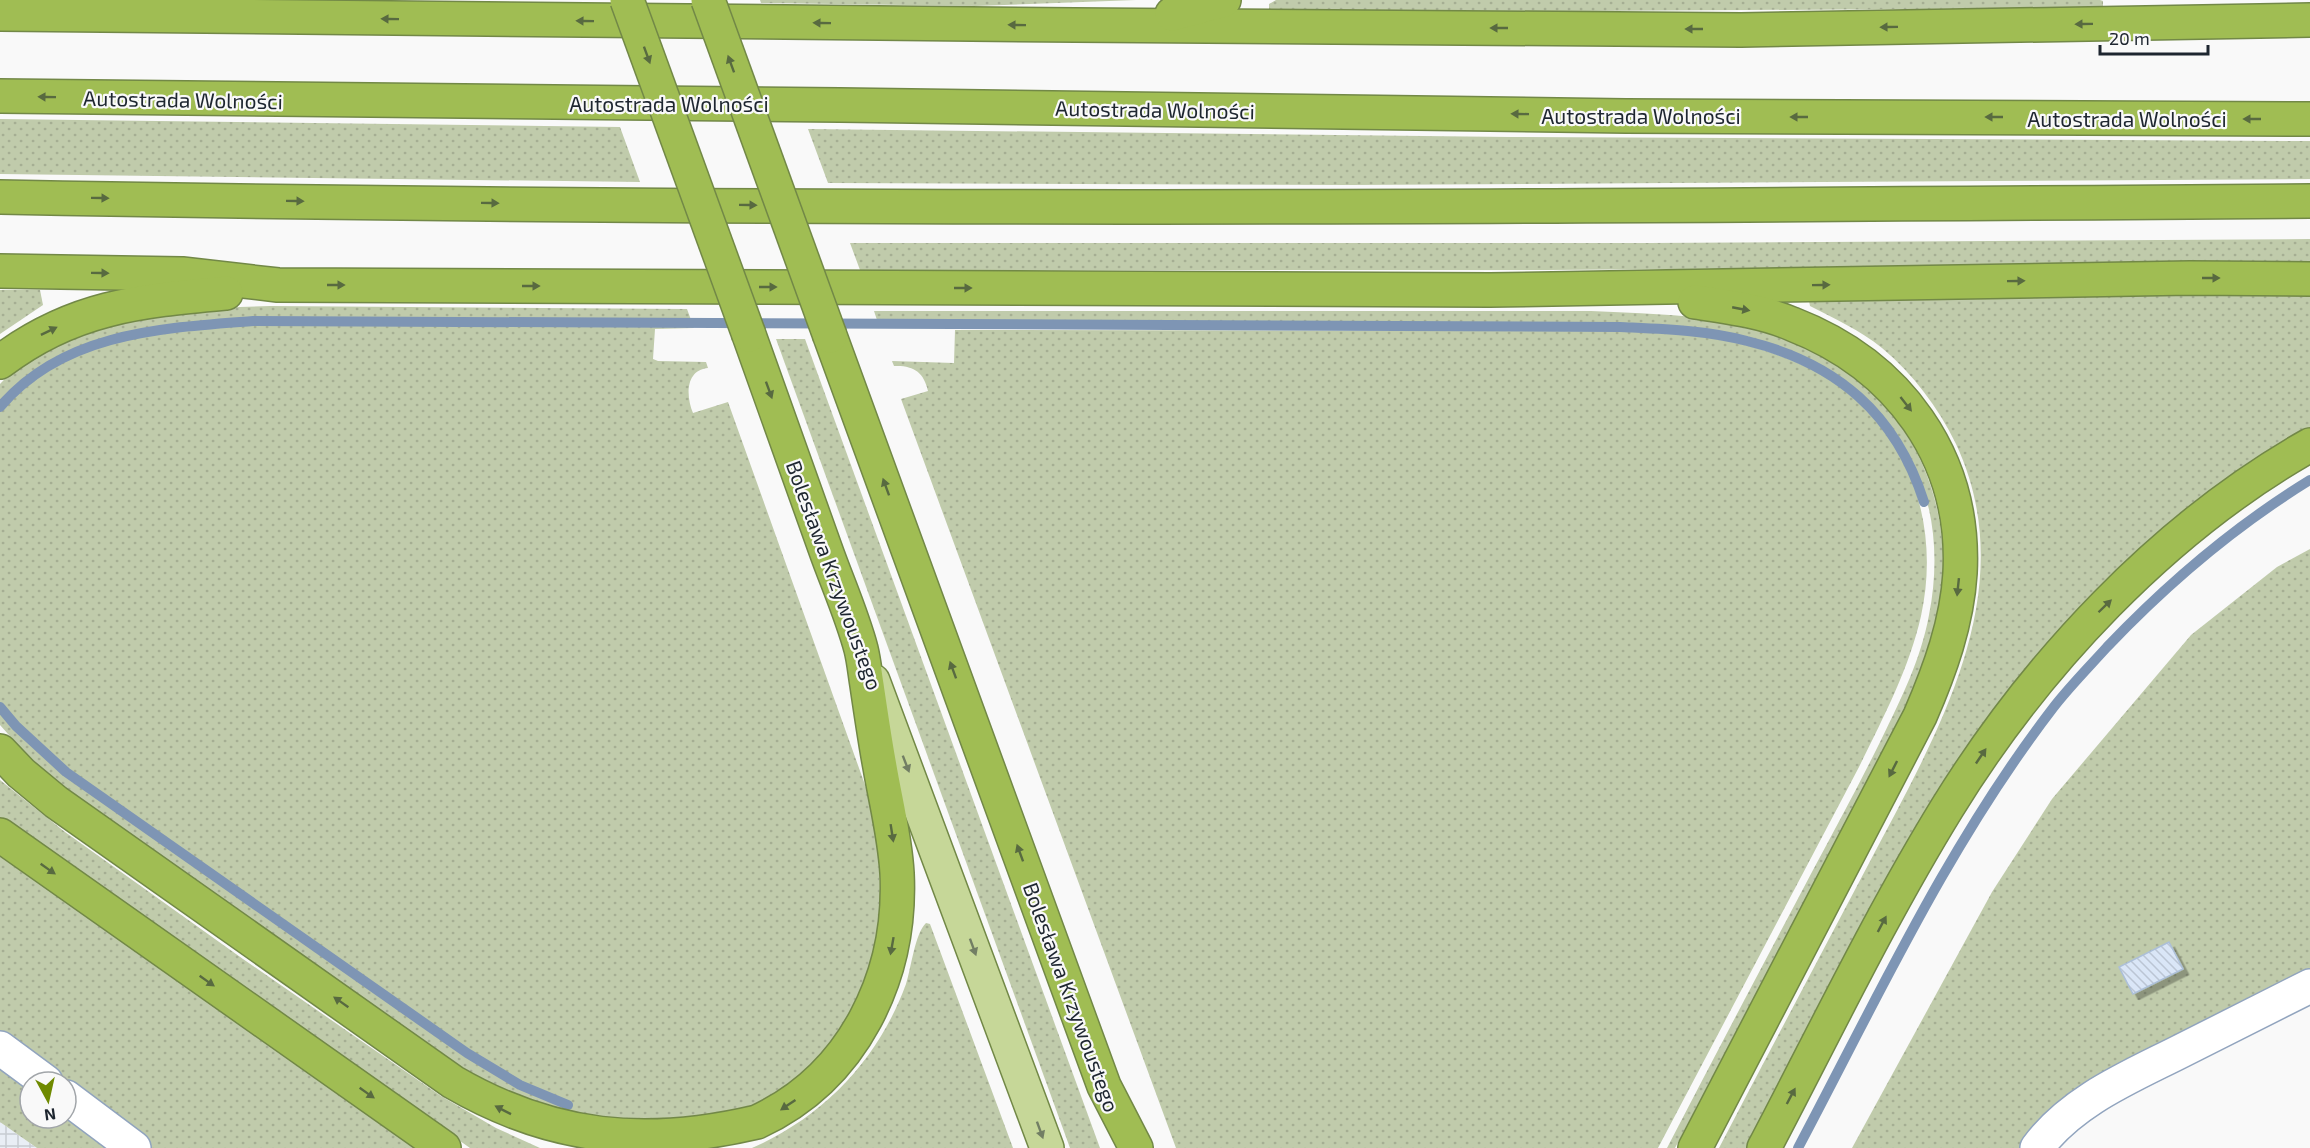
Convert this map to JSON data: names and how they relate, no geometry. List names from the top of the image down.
{
  "streets": {
    "highway": ["Autostrada Wolności", "Bolesława Krzywoustego"]
  },
  "scale_bar": "20 m",
  "north": "bottom"
}
